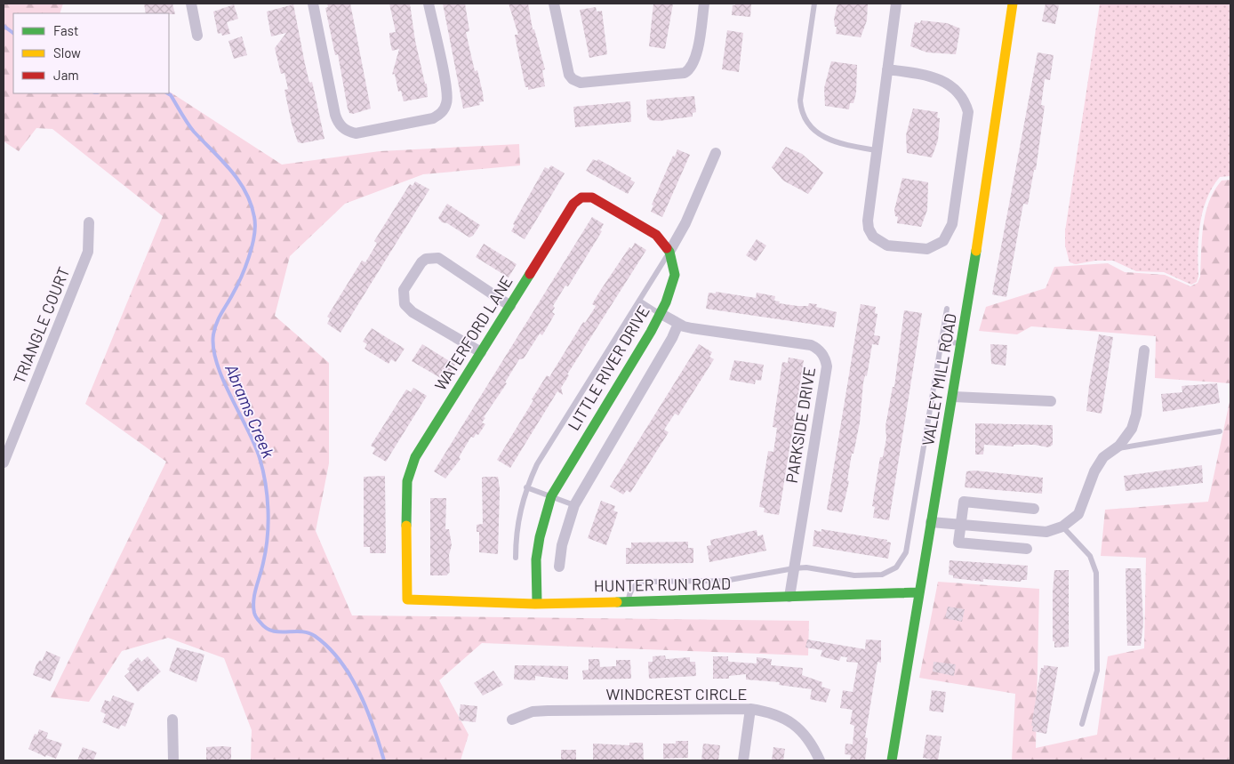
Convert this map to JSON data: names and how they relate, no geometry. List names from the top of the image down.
{
  "streets": {
    "street": [
      "TRIANGLE COURT",
      "WATERFORD LANE",
      "LITTLE RIVER DRIVE",
      "VALLEY MILL ROAD",
      "PARKSIDE DRIVE",
      "HUNTER RUN ROAD",
      "WINDCREST CIRCLE"
    ]
  },
  "crossings": [
    ["WATERFORD LANE", "LITTLE RIVER DRIVE"],
    ["WATERFORD LANE", "HUNTER RUN ROAD"],
    ["LITTLE RIVER DRIVE", "PARKSIDE DRIVE"],
    ["LITTLE RIVER DRIVE", "HUNTER RUN ROAD"],
    ["VALLEY MILL ROAD", "HUNTER RUN ROAD"],
    ["PARKSIDE DRIVE", "HUNTER RUN ROAD"]
  ],
  "water": ["Abrams Creek"],
  "legend": ["Fast", "Slow", "Jam"]
}
